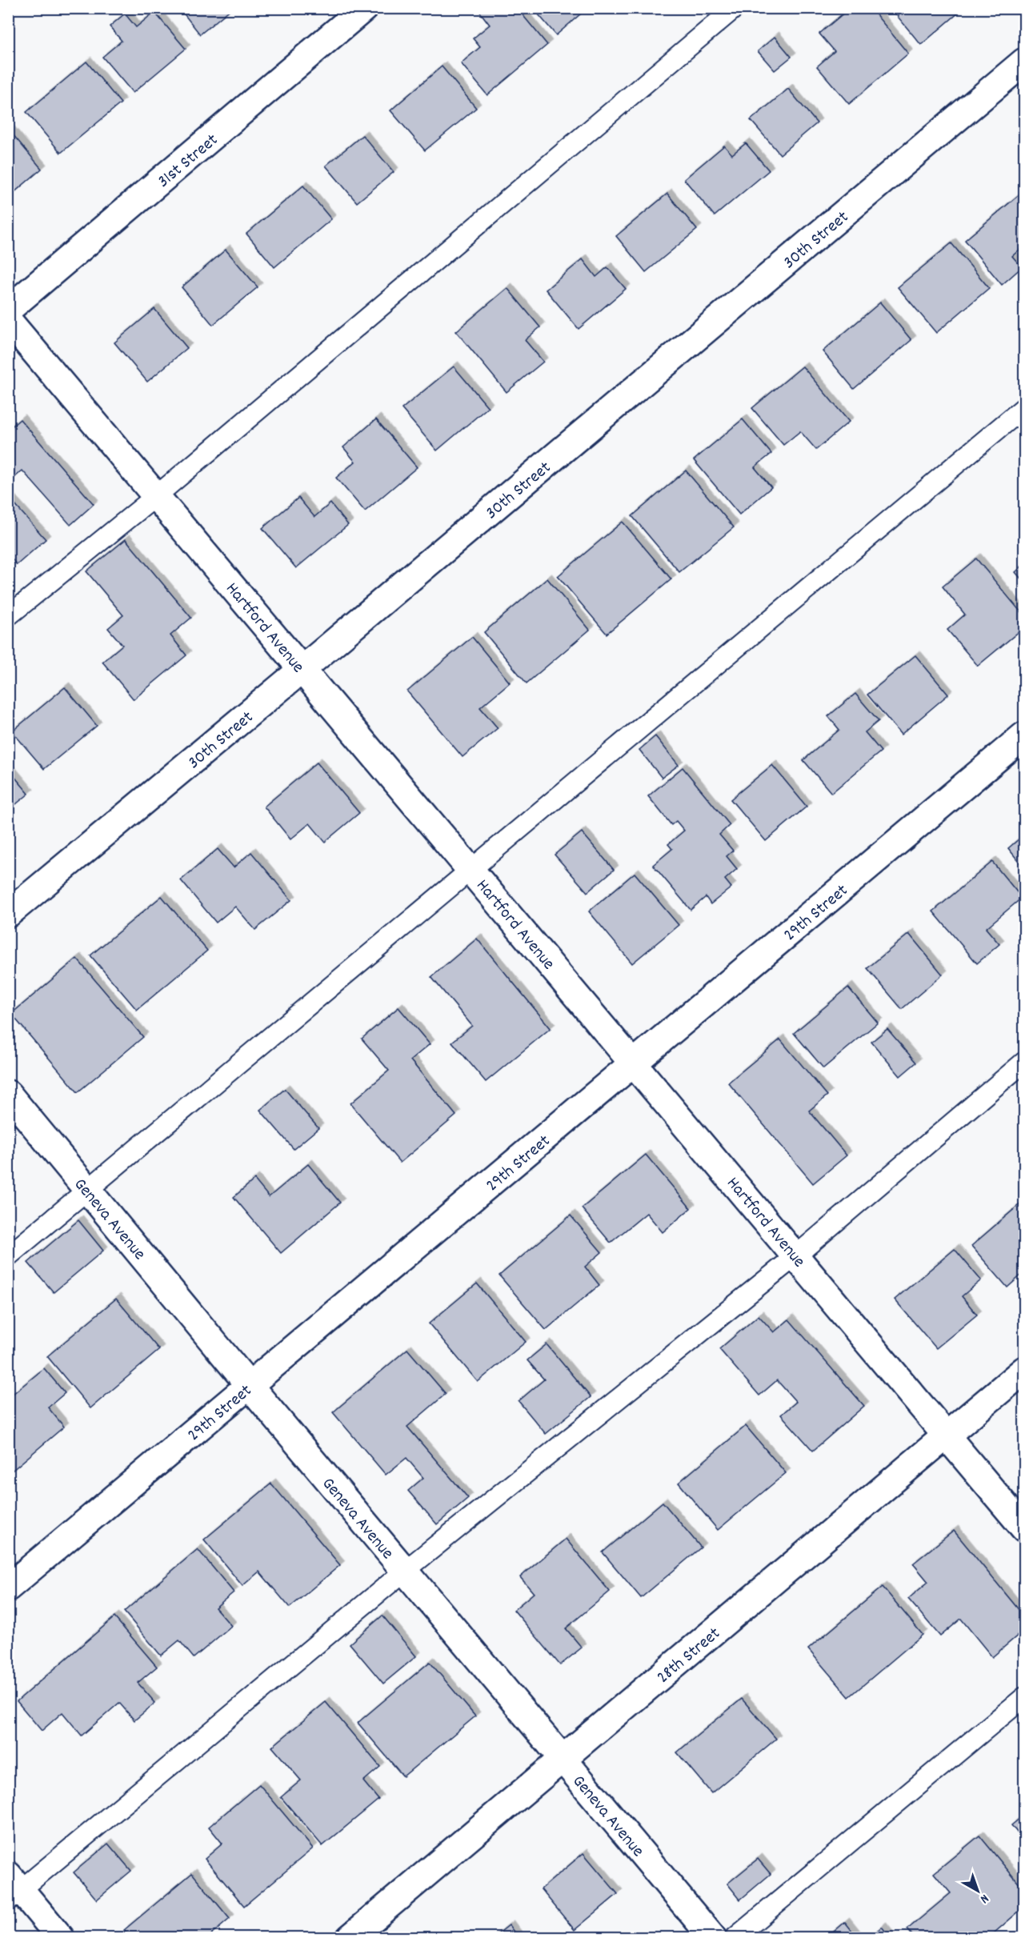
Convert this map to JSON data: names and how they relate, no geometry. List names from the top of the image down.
{
  "streets": {
    "street": [
      "31st Street",
      "30th Street",
      "Hartford Avenue",
      "29th Street",
      "Geneva Avenue",
      "28th Street"
    ]
  },
  "crossings": [
    ["30th Street", "Hartford Avenue"],
    ["Hartford Avenue", "29th Street"],
    ["Hartford Avenue", "28th Street"],
    ["29th Street", "Geneva Avenue"],
    ["Geneva Avenue", "28th Street"]
  ],
  "north": "bottom right"
}
